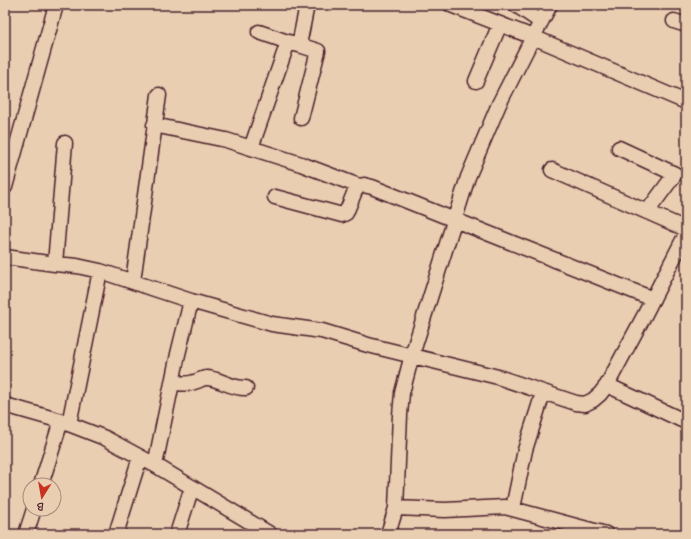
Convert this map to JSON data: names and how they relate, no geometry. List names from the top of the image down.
{
  "north": "bottom"
}
